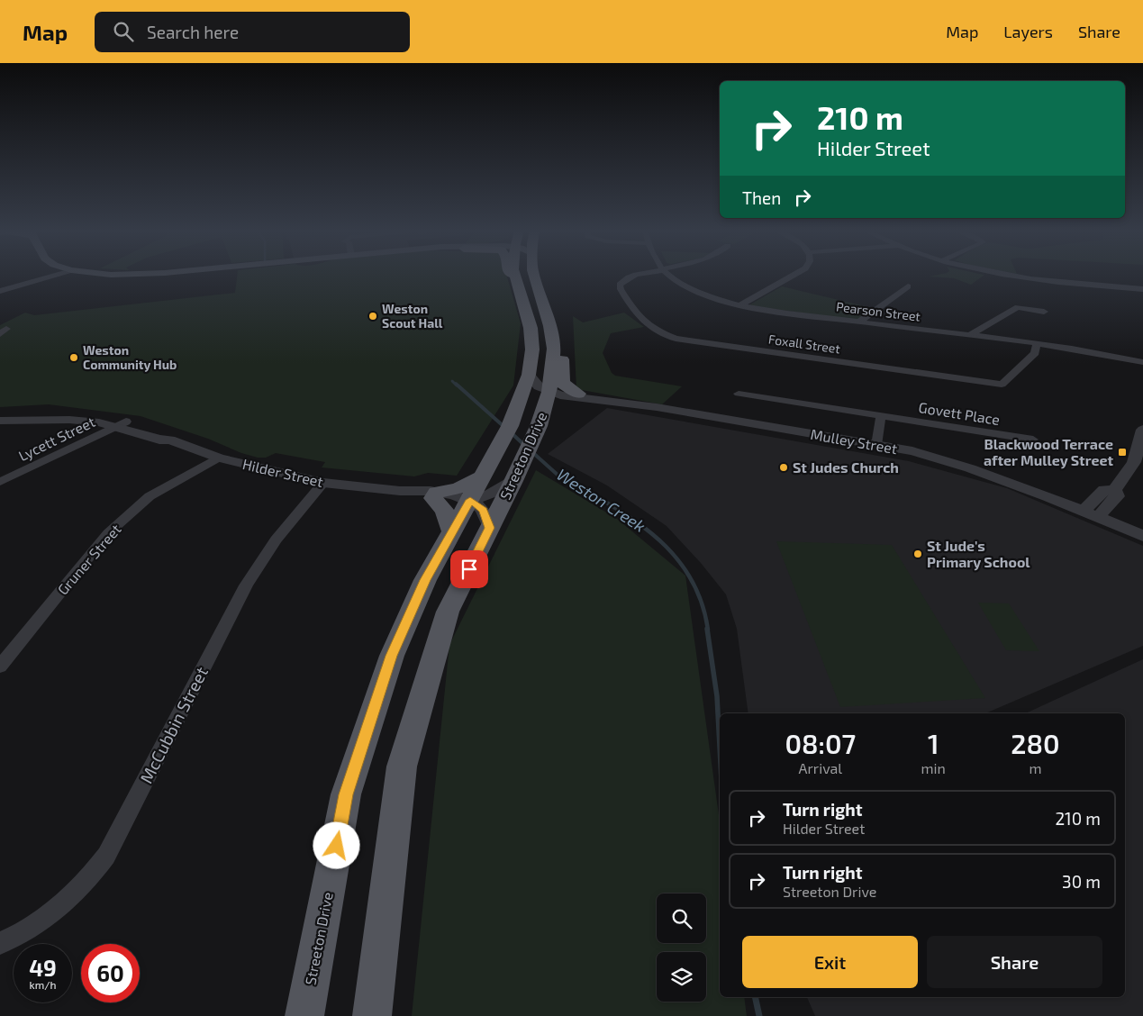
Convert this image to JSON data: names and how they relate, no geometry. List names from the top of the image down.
{
  "streets": {
    "main road": ["Streeton Drive"],
    "street": [
      "Pearson Street",
      "Foxall Street",
      "Govett Place",
      "Lycett Street",
      "Mulley Street",
      "Hilder Street",
      "Gruner Street",
      "McCubbin Street"
    ]
  },
  "crossings": [
    ["Pearson Street", "Foxall Street"],
    ["Lycett Street", "Hilder Street"],
    ["Mulley Street", "Streeton Drive"],
    ["Streeton Drive", "Hilder Street"],
    ["Hilder Street", "Gruner Street"],
    ["Hilder Street", "McCubbin Street"]
  ],
  "water": ["Weston Creek"],
  "places": {
    "other": [
      "Weston Scout Hall",
      "Weston Community Hub",
      "St Judes Church",
      "St Jude's Primary School"
    ],
    "transit": ["Blackwood Terrace after Mulley Street"]
  },
  "page": {
    "header": "Map",
    "search": "Search here",
    "nav": ["Map", "Layers", "Share"],
    "turn": ["210 m", "Hilder Street"],
    "then": "Then",
    "eta": [
      "08:07",
      "Arrival",
      "1",
      "min",
      "280",
      "m"
    ],
    "list": [
      {
        "name": "Turn right",
        "note": "Hilder Street",
        "value": "210 m"
      },
      {
        "name": "Turn right",
        "note": "Streeton Drive",
        "value": "30 m"
      }
    ],
    "buttons": ["Exit", "Share"],
    "speed": "49 km/h",
    "limit": "60"
  }
}
